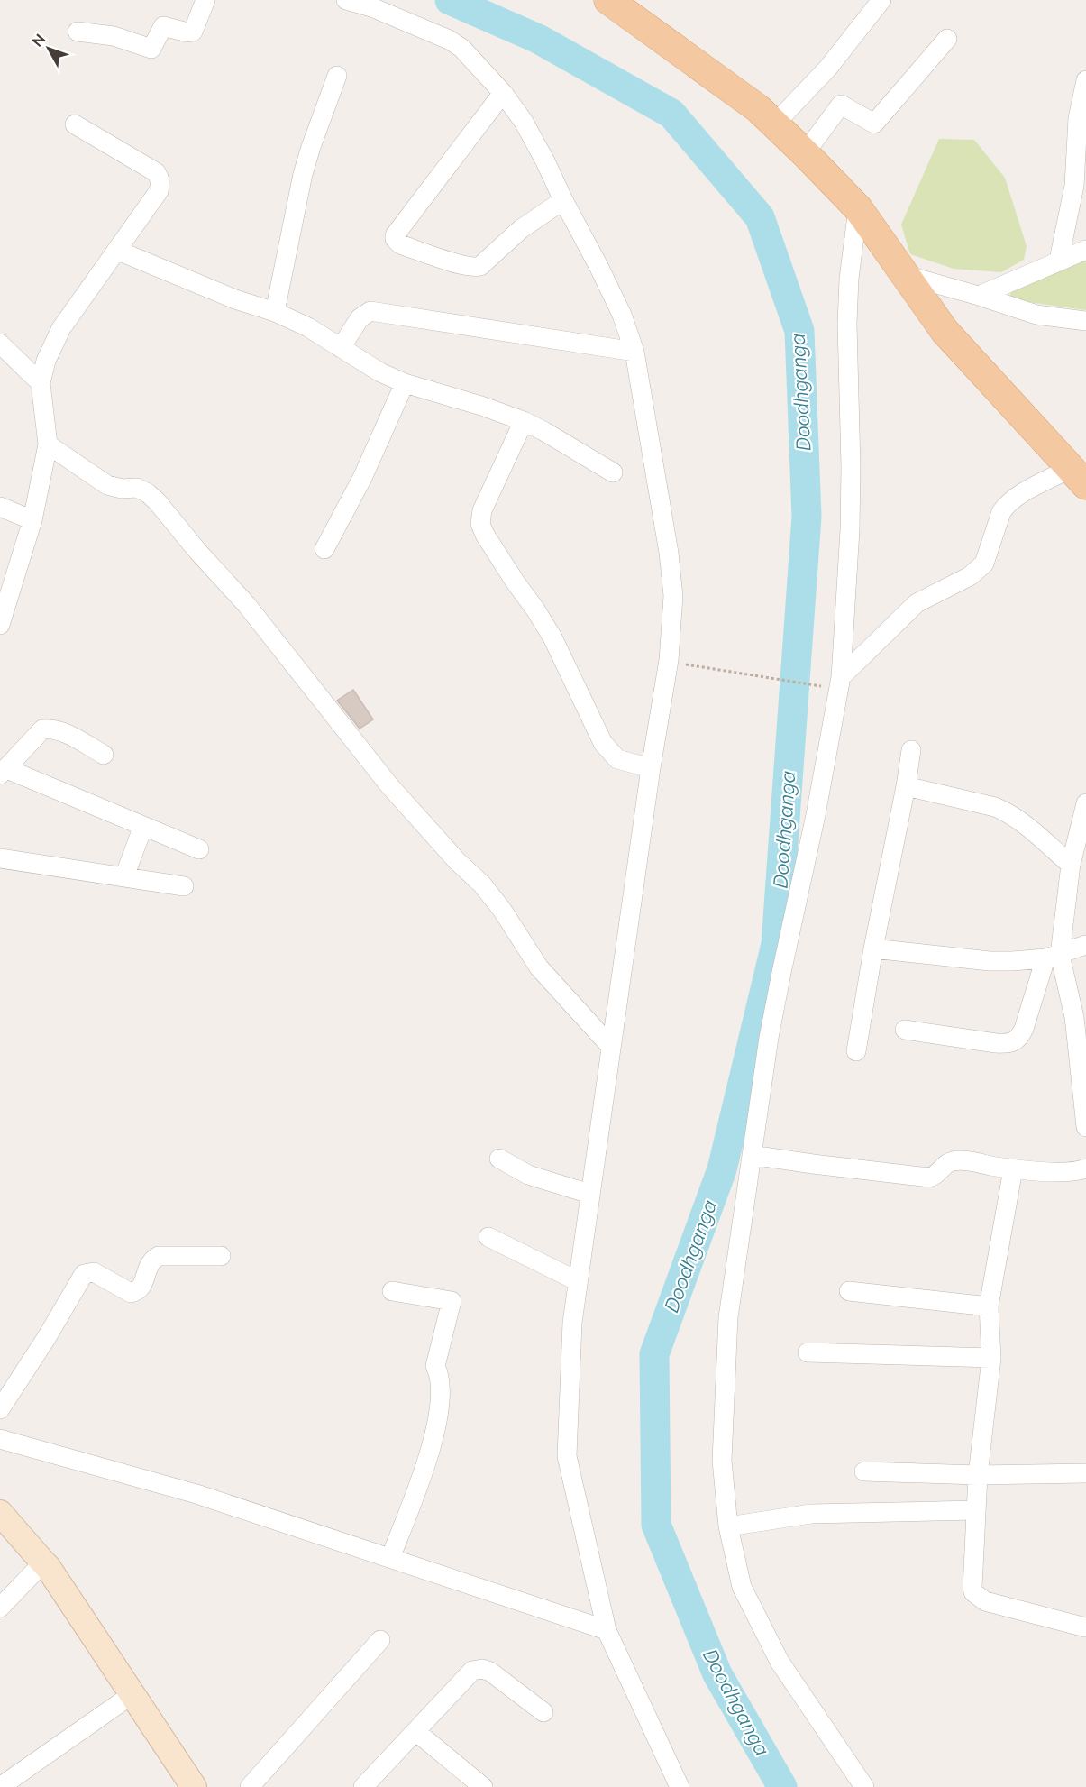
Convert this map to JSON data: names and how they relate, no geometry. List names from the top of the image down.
{
  "water": ["Doodhganga"],
  "north": "top left"
}
